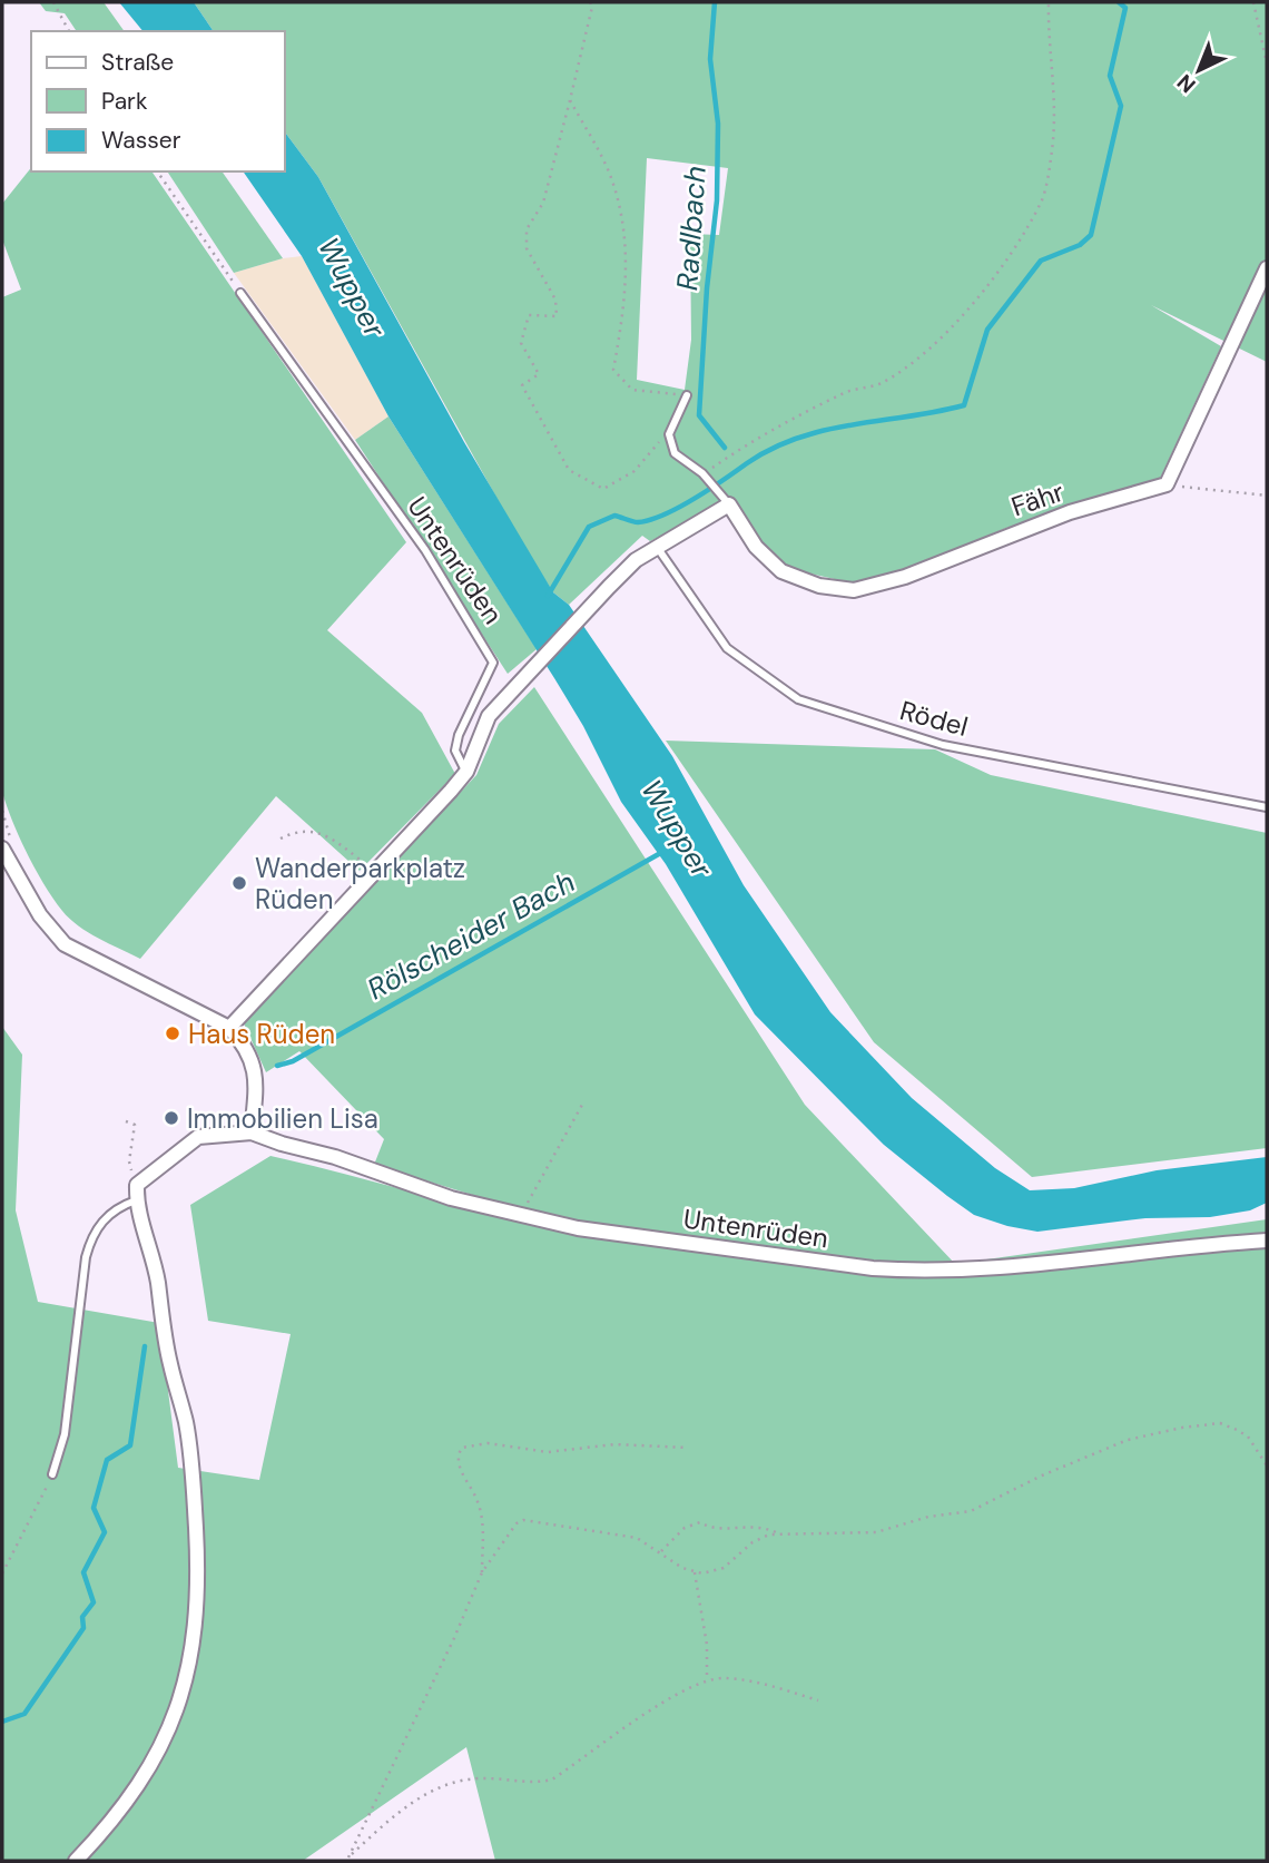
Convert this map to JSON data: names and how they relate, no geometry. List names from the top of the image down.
{
  "streets": {
    "street": ["Fähr", "Untenrüden"],
    "lane": ["Rödel"]
  },
  "water": ["Radlbach", "Wupper", "Rölscheider Bach"],
  "places": ["Wanderparkplatz Rüden", "Haus Rüden", "Immobilien Lisa"],
  "legend": ["Straße", "Park", "Wasser"],
  "north": "bottom left"
}
